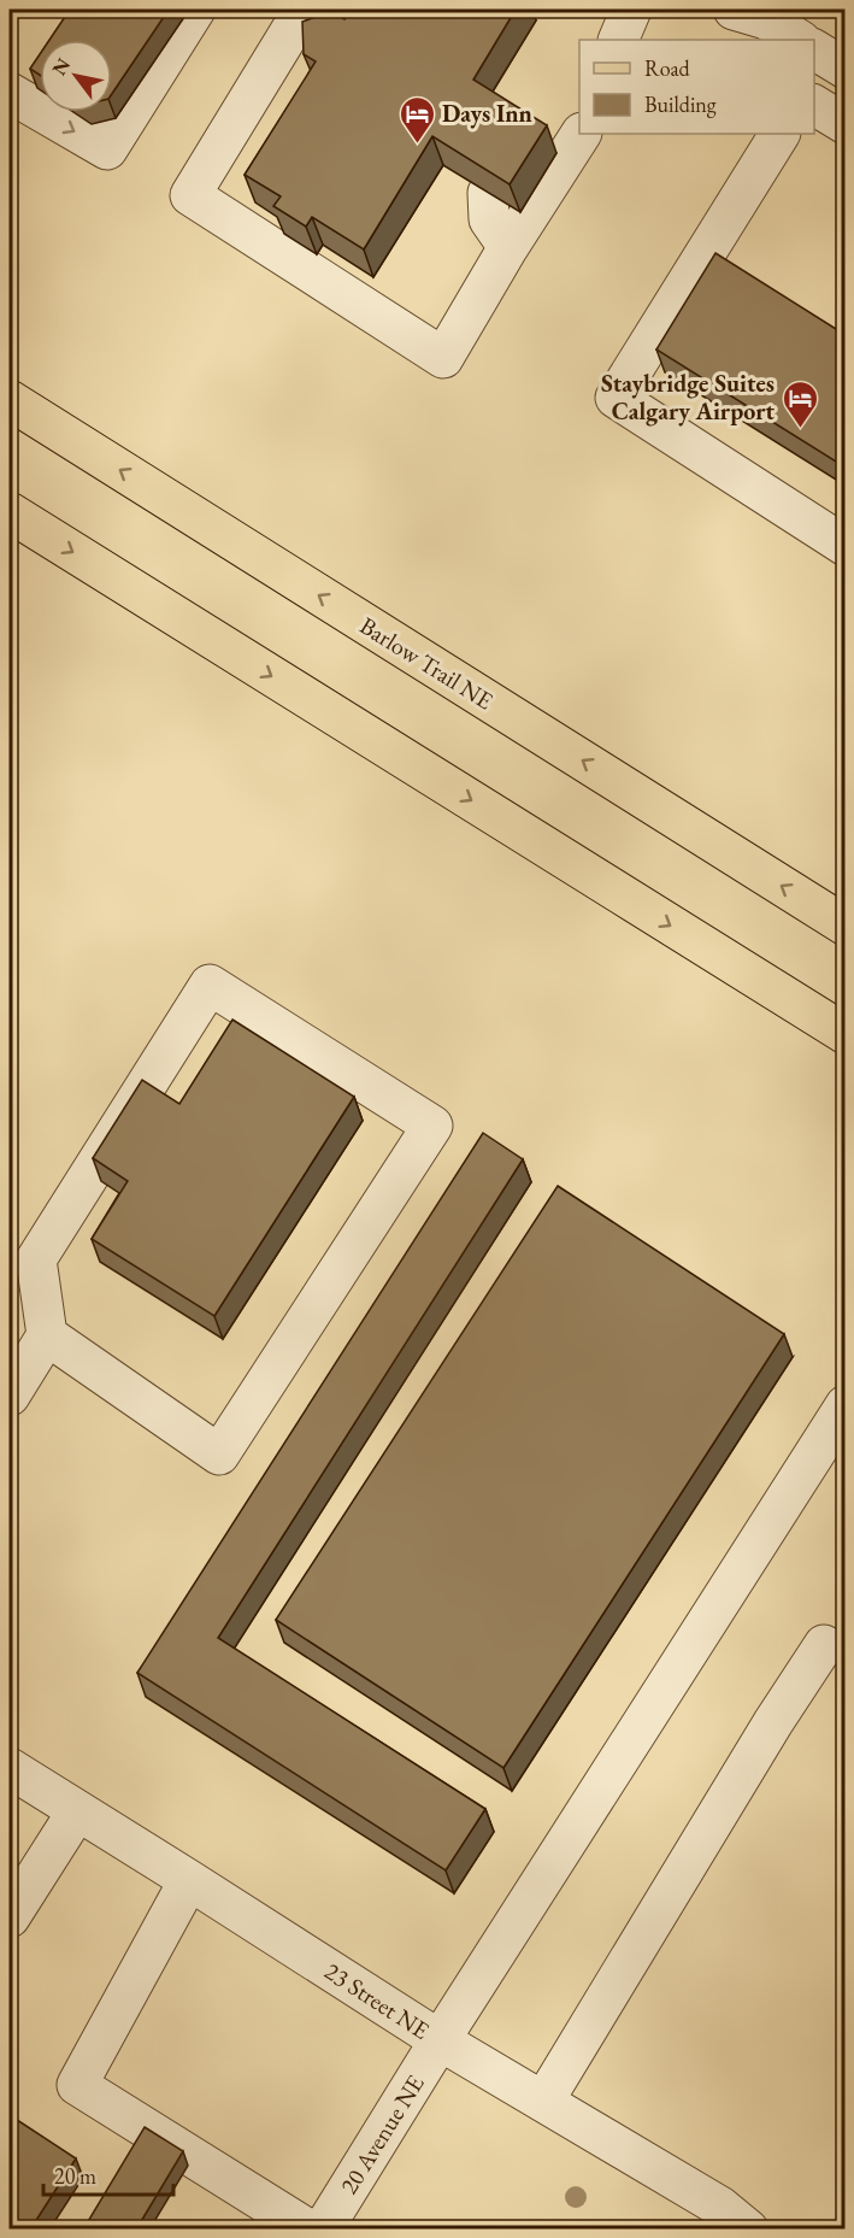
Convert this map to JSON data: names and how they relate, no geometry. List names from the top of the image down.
{
  "streets": {
    "main road": ["Barlow Trail NE"],
    "street": ["23 Street NE", "20 Avenue NE"]
  },
  "crossings": [
    ["23 Street NE", "20 Avenue NE"]
  ],
  "places": {
    "hotel": ["Days Inn", "Staybridge Suites Calgary Airport"]
  },
  "legend": ["Road", "Building"],
  "scale_bar": "20 m",
  "north": "top left"
}
